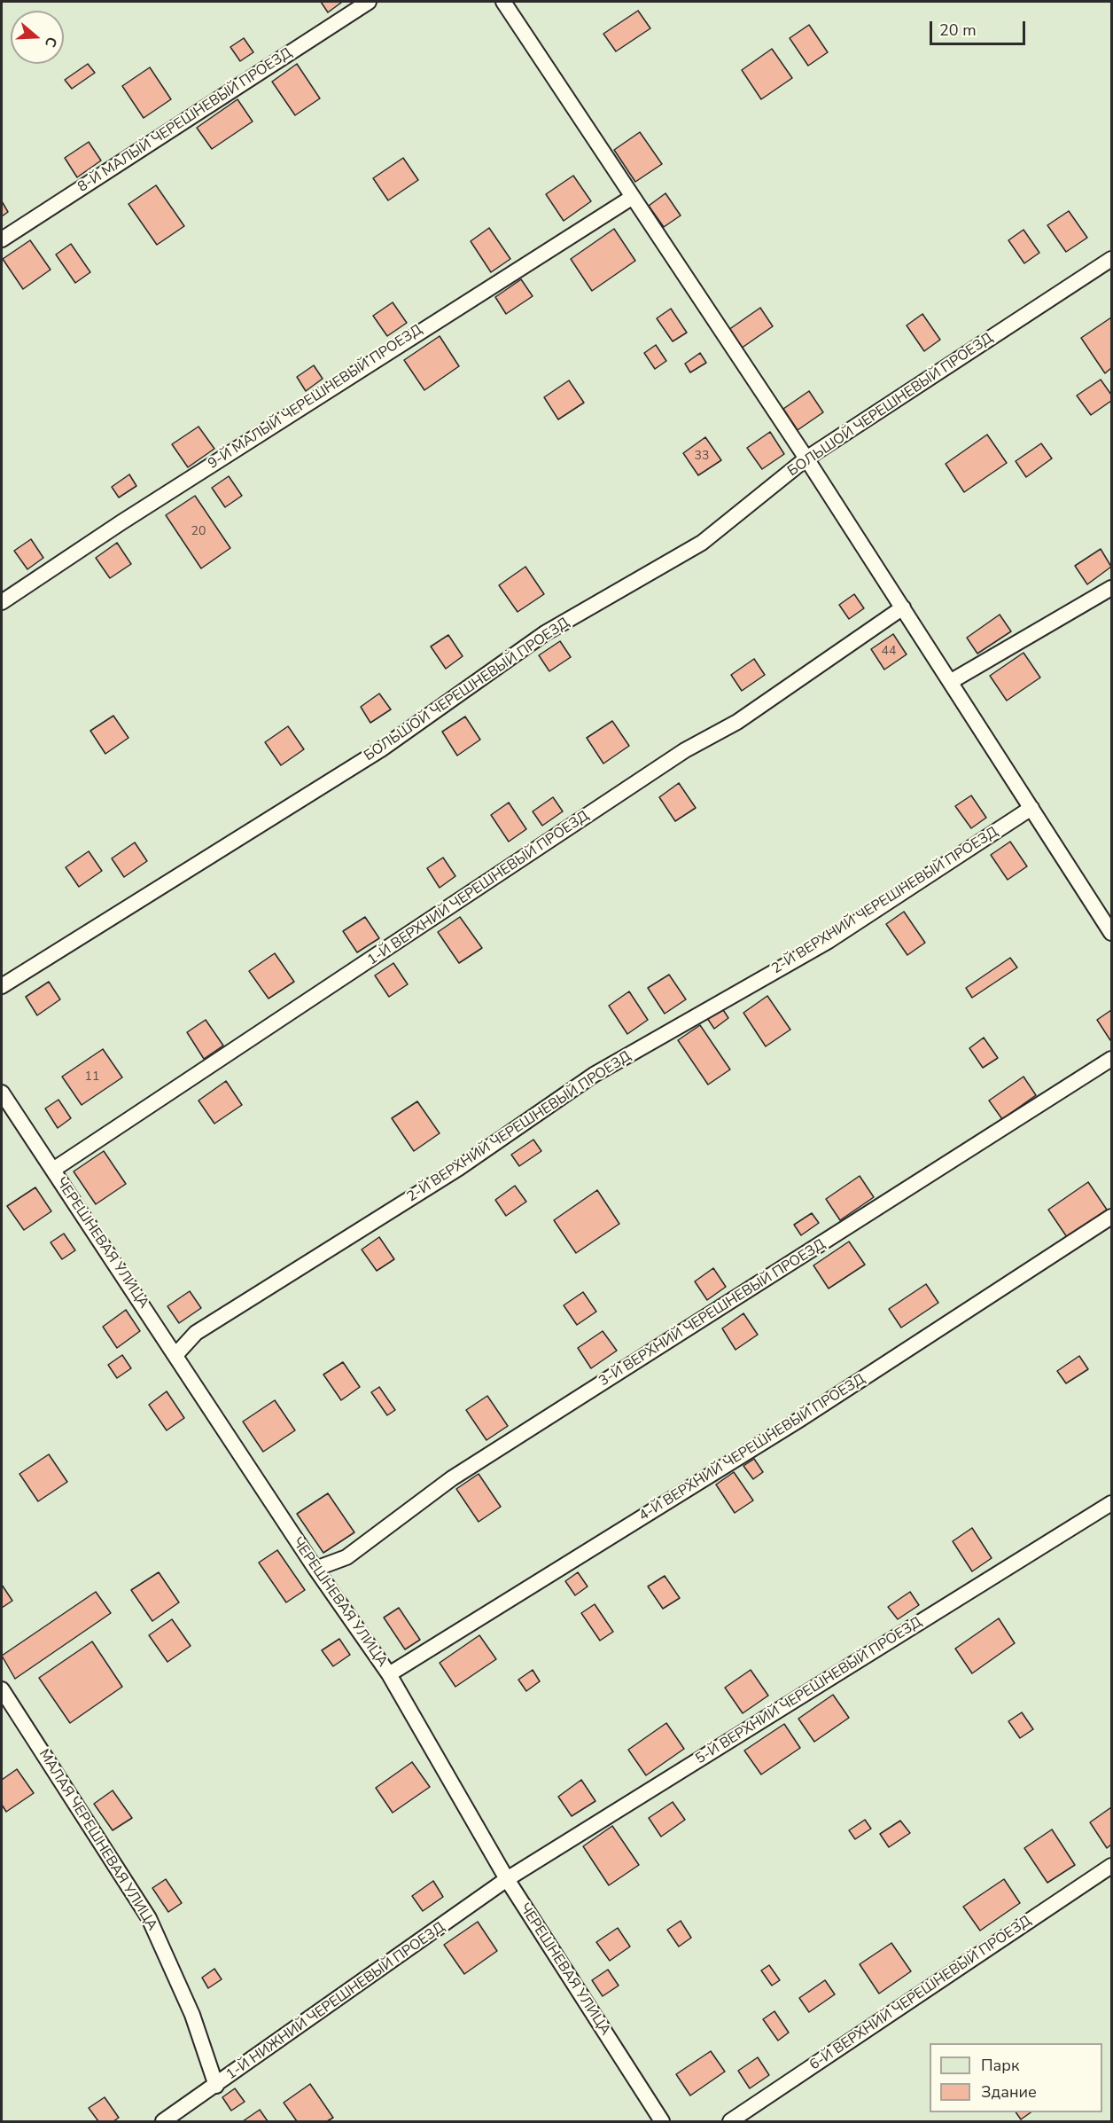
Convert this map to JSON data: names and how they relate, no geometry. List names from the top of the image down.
{
  "streets": {
    "lane": [
      "8-Й МАЛЫЙ ЧЕРЕШНЕВЫЙ ПРОЕЗД",
      "9-Й МАЛЫЙ ЧЕРЕШНЕВЫЙ ПРОЕЗД",
      "БОЛЬШОЙ ЧЕРЕШНЕВЫЙ ПРОЕЗД",
      "1-Й ВЕРХНИЙ ЧЕРЕШНЕВЫЙ ПРОЕЗД",
      "2-Й ВЕРХНИЙ ЧЕРЕШНЕВЫЙ ПРОЕЗД",
      "ЧЕРЕШНЕВАЯ УЛИЦА",
      "3-Й ВЕРХНИЙ ЧЕРЕШНЕВЫЙ ПРОЕЗД",
      "4-Й ВЕРХНИЙ ЧЕРЕШНЕВЫЙ ПРОЕЗД",
      "5-Й ВЕРХНИЙ ЧЕРЕШНЕВЫЙ ПРОЕЗД",
      "МАЛАЯ ЧЕРЕШНЕВАЯ УЛИЦА",
      "6-Й ВЕРХНИЙ ЧЕРЕШНЕВЫЙ ПРОЕЗД",
      "1-Й НИЖНИЙ ЧЕРЕШНЕВЫЙ ПРОЕЗД"
    ]
  },
  "crossings": [
    ["1-Й ВЕРХНИЙ ЧЕРЕШНЕВЫЙ ПРОЕЗД", "ЧЕРЕШНЕВАЯ УЛИЦА"],
    ["2-Й ВЕРХНИЙ ЧЕРЕШНЕВЫЙ ПРОЕЗД", "ЧЕРЕШНЕВАЯ УЛИЦА"],
    ["ЧЕРЕШНЕВАЯ УЛИЦА", "3-Й ВЕРХНИЙ ЧЕРЕШНЕВЫЙ ПРОЕЗД"],
    ["ЧЕРЕШНЕВАЯ УЛИЦА", "4-Й ВЕРХНИЙ ЧЕРЕШНЕВЫЙ ПРОЕЗД"],
    ["ЧЕРЕШНЕВАЯ УЛИЦА", "5-Й ВЕРХНИЙ ЧЕРЕШНЕВЫЙ ПРОЕЗД"],
    ["ЧЕРЕШНЕВАЯ УЛИЦА", "1-Й НИЖНИЙ ЧЕРЕШНЕВЫЙ ПРОЕЗД"],
    ["5-Й ВЕРХНИЙ ЧЕРЕШНЕВЫЙ ПРОЕЗД", "1-Й НИЖНИЙ ЧЕРЕШНЕВЫЙ ПРОЕЗД"],
    ["МАЛАЯ ЧЕРЕШНЕВАЯ УЛИЦА", "1-Й НИЖНИЙ ЧЕРЕШНЕВЫЙ ПРОЕЗД"]
  ],
  "house_numbers": [
    "33",
    "20",
    "44",
    "11"
  ],
  "legend": ["Парк", "Здание"],
  "scale_bar": "20 m",
  "north": "right"
}
